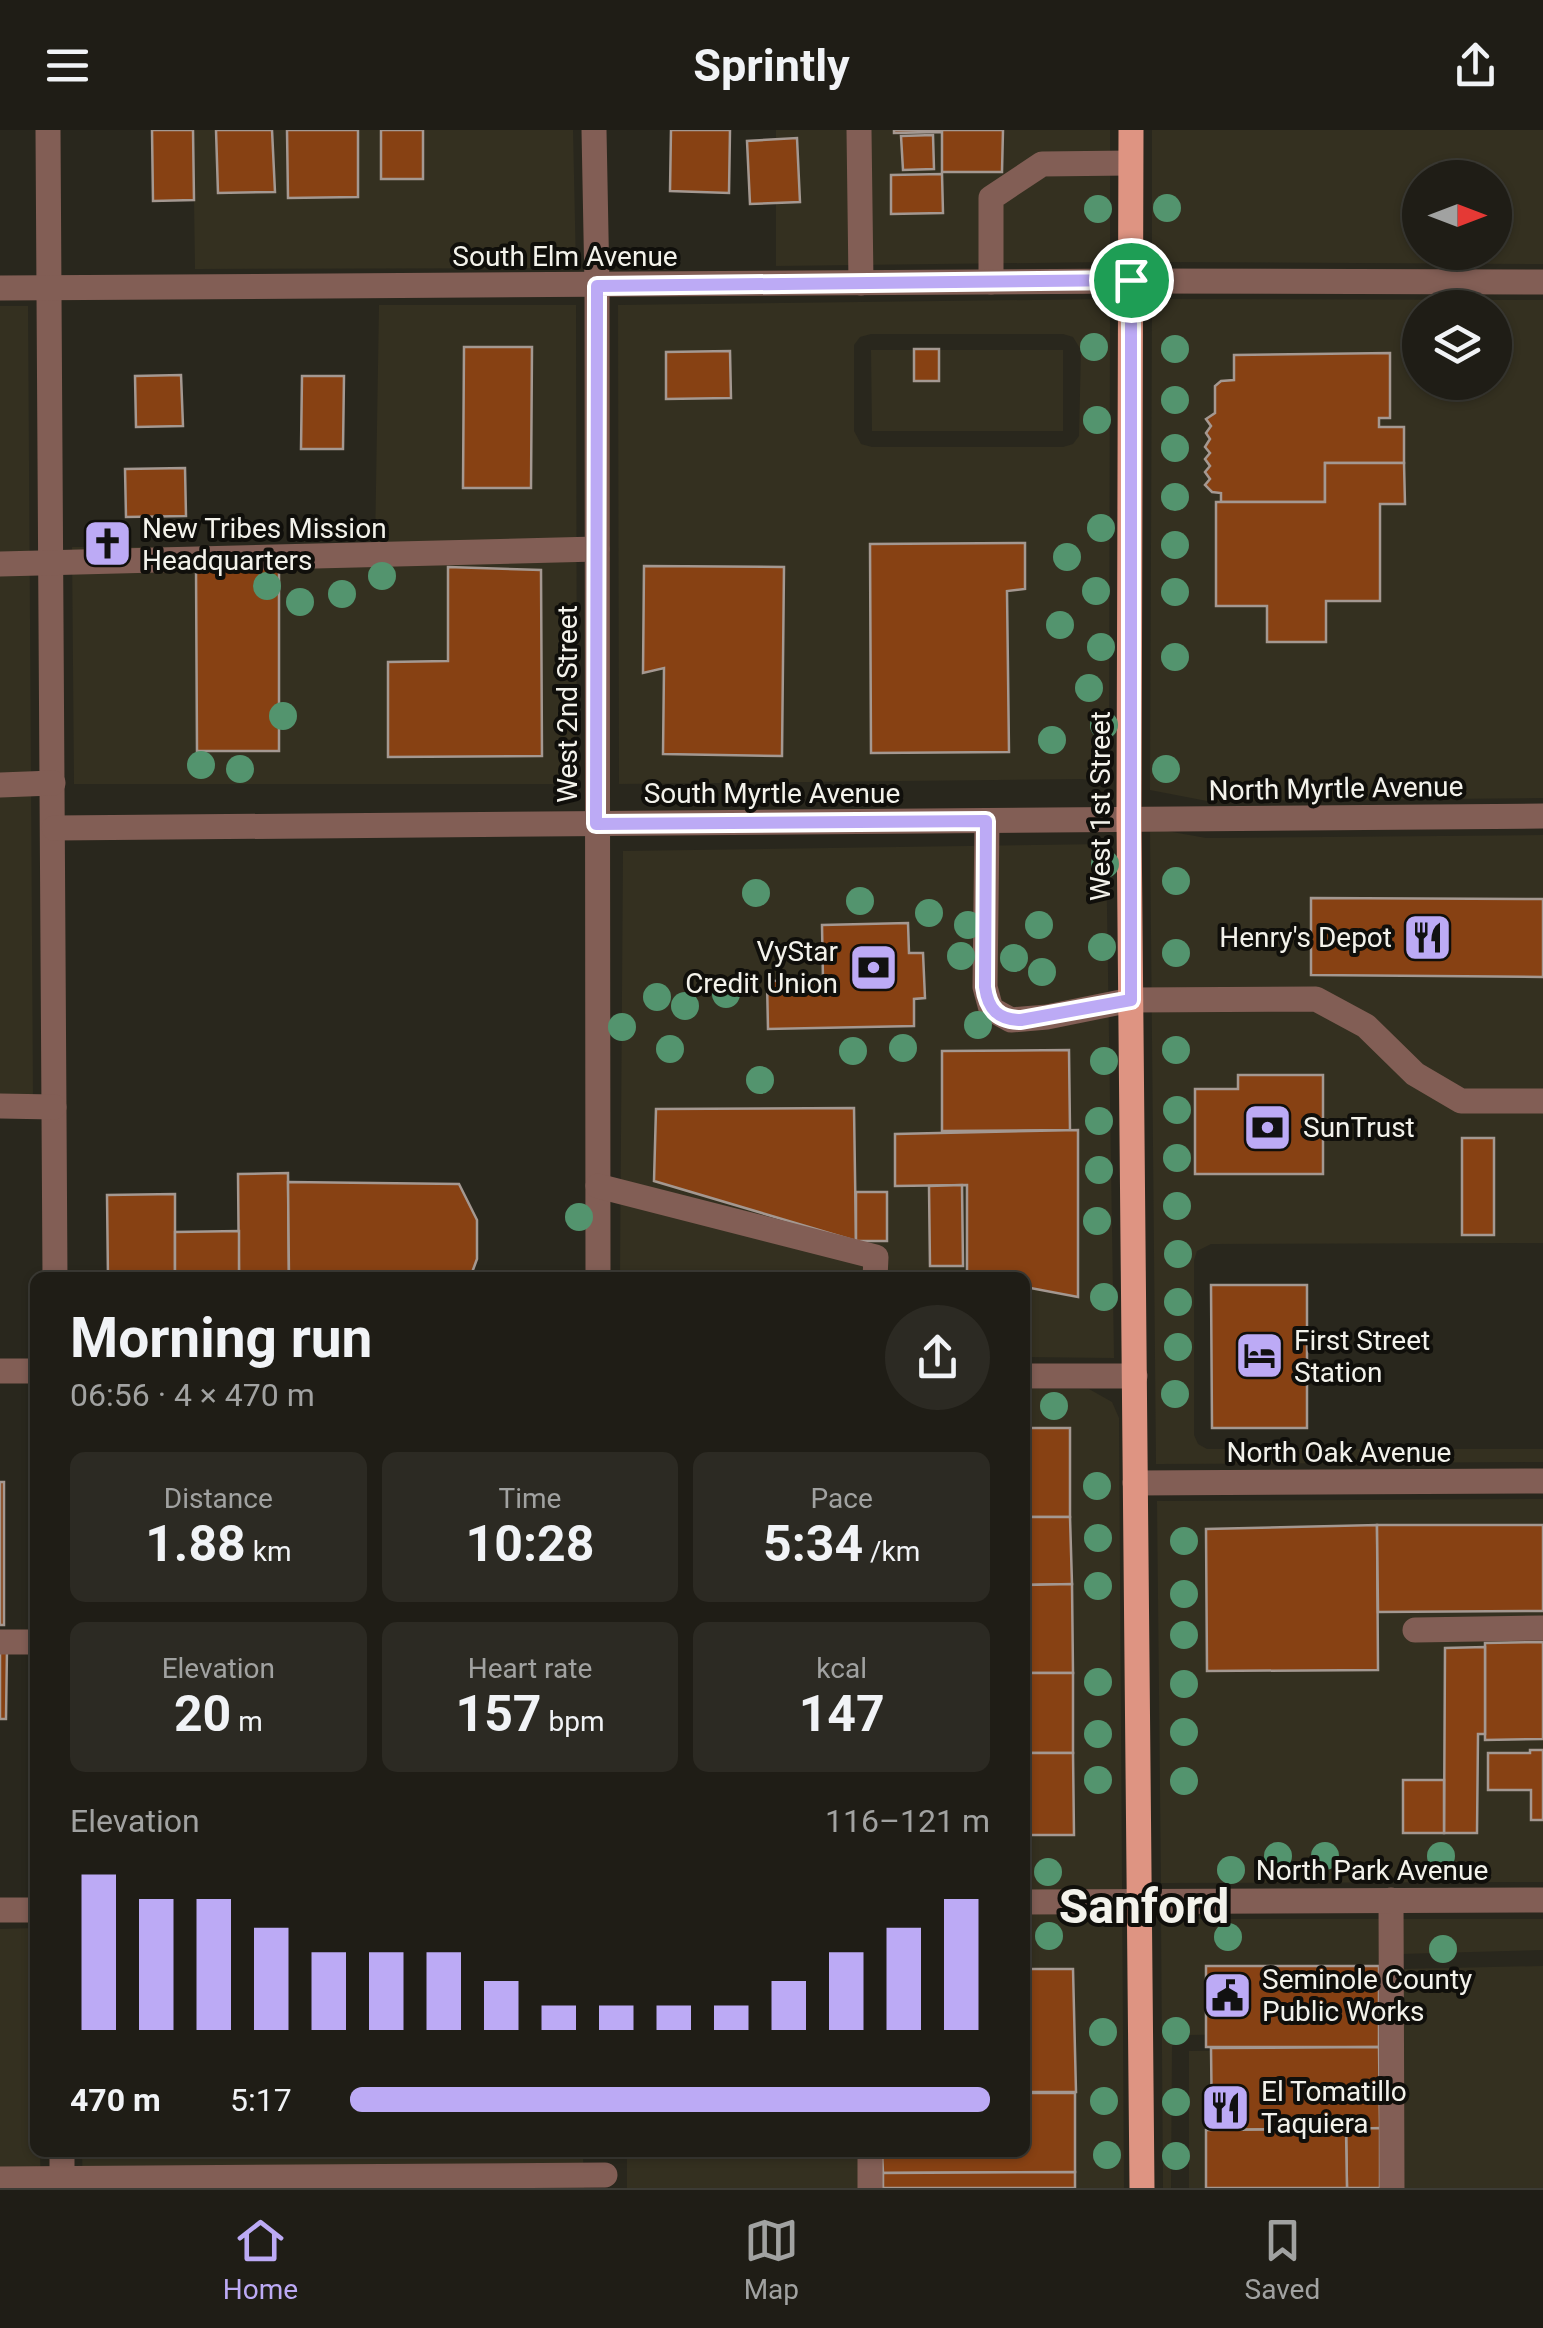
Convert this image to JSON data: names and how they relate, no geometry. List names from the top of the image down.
{
  "streets": {
    "main road": ["West 1st Street"],
    "street": [
      "South Elm Avenue",
      "West 2nd Street",
      "North Myrtle Avenue",
      "South Myrtle Avenue",
      "North Oak Avenue",
      "North Park Avenue"
    ]
  },
  "crossings": [
    ["South Elm Avenue", "West 2nd Street"],
    ["South Elm Avenue", "West 1st Street"],
    ["West 2nd Street", "South Myrtle Avenue"],
    ["North Myrtle Avenue", "South Myrtle Avenue"],
    ["North Myrtle Avenue", "West 1st Street"],
    ["South Myrtle Avenue", "West 1st Street"],
    ["West 1st Street", "North Oak Avenue"],
    ["West 1st Street", "North Park Avenue"]
  ],
  "districts": ["Sanford"],
  "places": {
    "church": ["New Tribes Mission Headquarters"],
    "restaurant": ["Henry's Depot", "El Tomatillo Taquiera"],
    "bank": ["VyStar Credit Union", "SunTrust"],
    "hotel": ["First Street Station"],
    "public building": ["Seminole County Public Works"]
  },
  "north": "right",
  "page": {
    "header": "Sprintly",
    "heading": ["Morning run", "06:56 · 4 × 470 m"],
    "stats": [
      ["Distance", "1.88 km"],
      ["Time", "10:28"],
      ["Pace", "5:34 /km"],
      ["Elevation", "20 m"],
      ["Heart rate", "157 bpm"],
      ["kcal", "147"]
    ],
    "chart": ["Elevation", "116–121 m"],
    "list": [
      {
        "name": "470 m",
        "note": "5:17"
      }
    ],
    "tabs": ["Home", "Map", "Saved"]
  }
}
